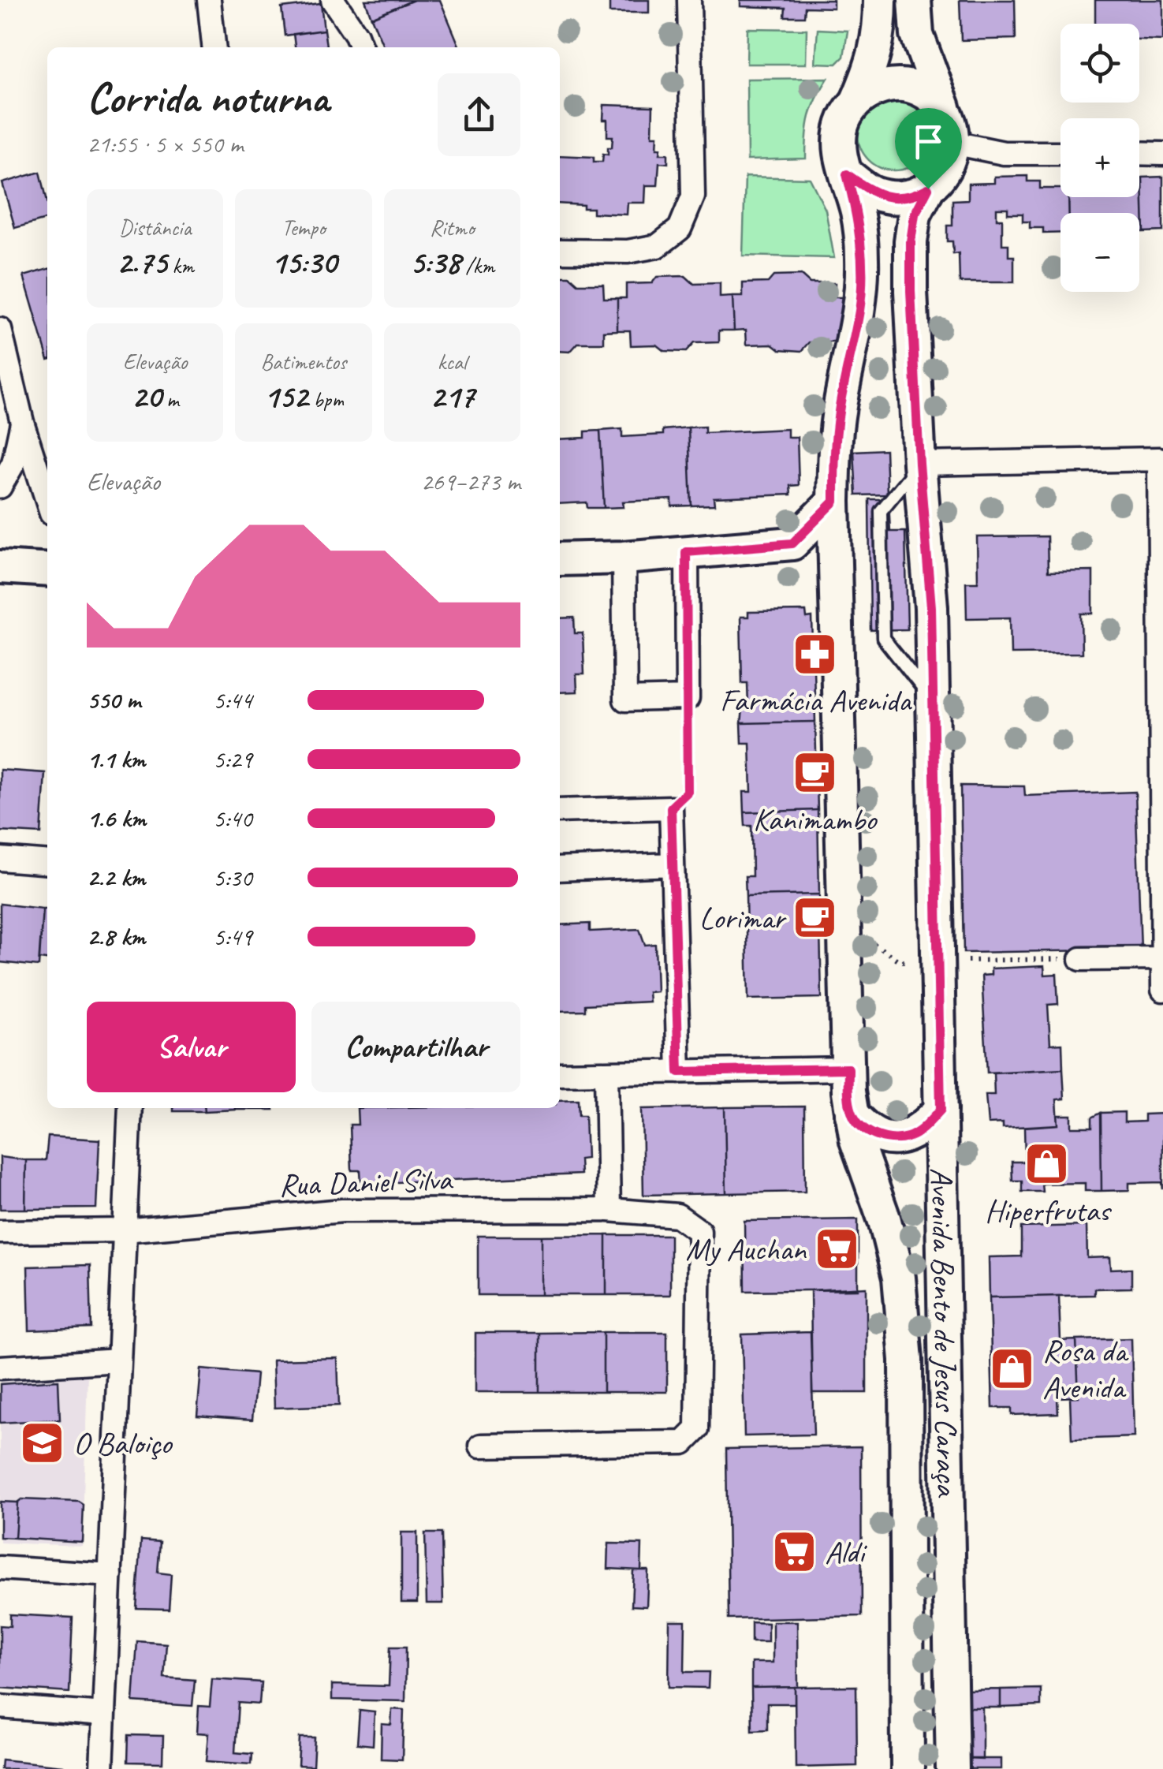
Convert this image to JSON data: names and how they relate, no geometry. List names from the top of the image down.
{
  "streets": {
    "main road": ["Avenida Bento de Jesus Caraça"],
    "street": ["Rua Daniel Silva"]
  },
  "places": {
    "pharmacy": ["Farmácia Avenida"],
    "cafe": ["Kanimambo", "Lorimar"],
    "shop": ["Hiperfrutas", "Rosa da Avenida"],
    "supermarket": ["My Auchan", "Aldi"],
    "school or university": ["O Baloiço"]
  },
  "page": {
    "map_buttons": ["+", "−"],
    "heading": ["Corrida noturna", "21:55 · 5 × 550 m"],
    "stats": [
      ["Distância", "2.75 km"],
      ["Tempo", "15:30"],
      ["Ritmo", "5:38 /km"],
      ["Elevação", "20 m"],
      ["Batimentos", "152 bpm"],
      ["kcal", "217"]
    ],
    "chart": ["Elevação", "269–273 m"],
    "list": [
      {
        "name": "550 m",
        "note": "5:44"
      },
      {
        "name": "1.1 km",
        "note": "5:29"
      },
      {
        "name": "1.6 km",
        "note": "5:40"
      },
      {
        "name": "2.2 km",
        "note": "5:30"
      },
      {
        "name": "2.8 km",
        "note": "5:49"
      }
    ],
    "buttons": ["Salvar", "Compartilhar"]
  }
}
